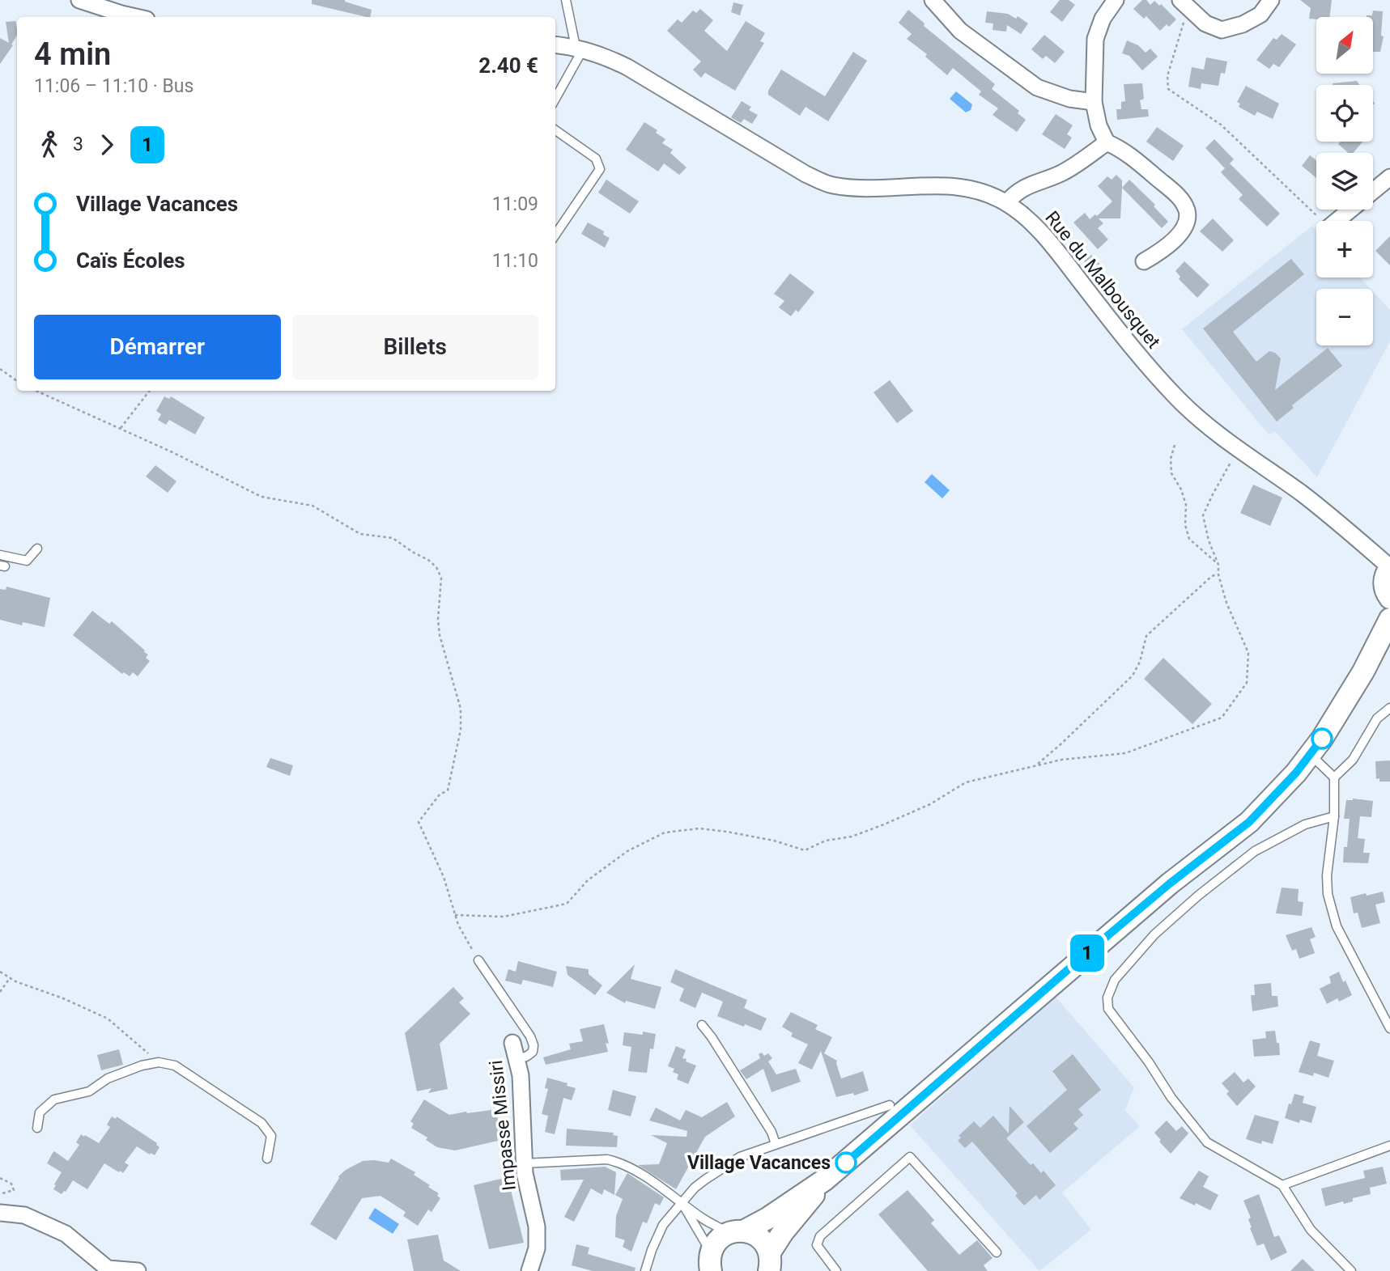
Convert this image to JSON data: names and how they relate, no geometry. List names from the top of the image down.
{
  "streets": {
    "street": ["Rue du Malbousquet", "Impasse Missiri"]
  },
  "places": ["Village Vacances"],
  "lines": ["bus line 1"],
  "north": "top right",
  "page": {
    "on_map": "1",
    "map_buttons": ["+", "−"],
    "heading": ["4 min", "11:06 – 11:10 · Bus", "2.40 €"],
    "legs": ["3", "1"],
    "list": [
      {
        "name": "Village Vacances",
        "value": "11:09"
      },
      {
        "name": "Caïs Écoles",
        "value": "11:10"
      }
    ],
    "buttons": ["Démarrer", "Billets"]
  }
}
